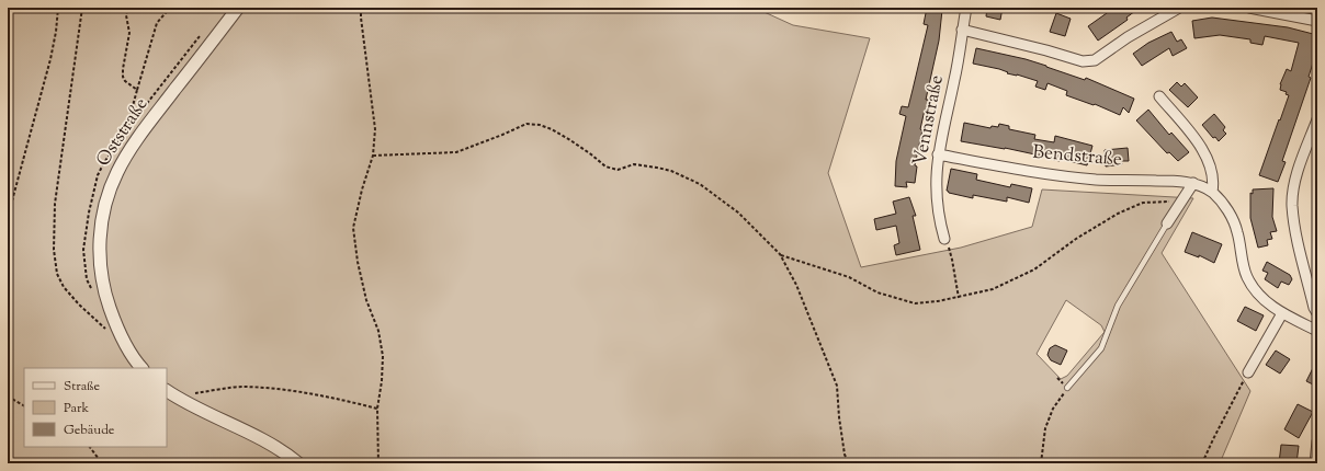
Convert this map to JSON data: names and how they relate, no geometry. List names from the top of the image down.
{
  "streets": {
    "street": ["Vennstraße", "Oststraße", "Bendstraße"]
  },
  "crossings": [
    ["Vennstraße", "Bendstraße"]
  ],
  "legend": ["Straße", "Park", "Gebäude"]
}
